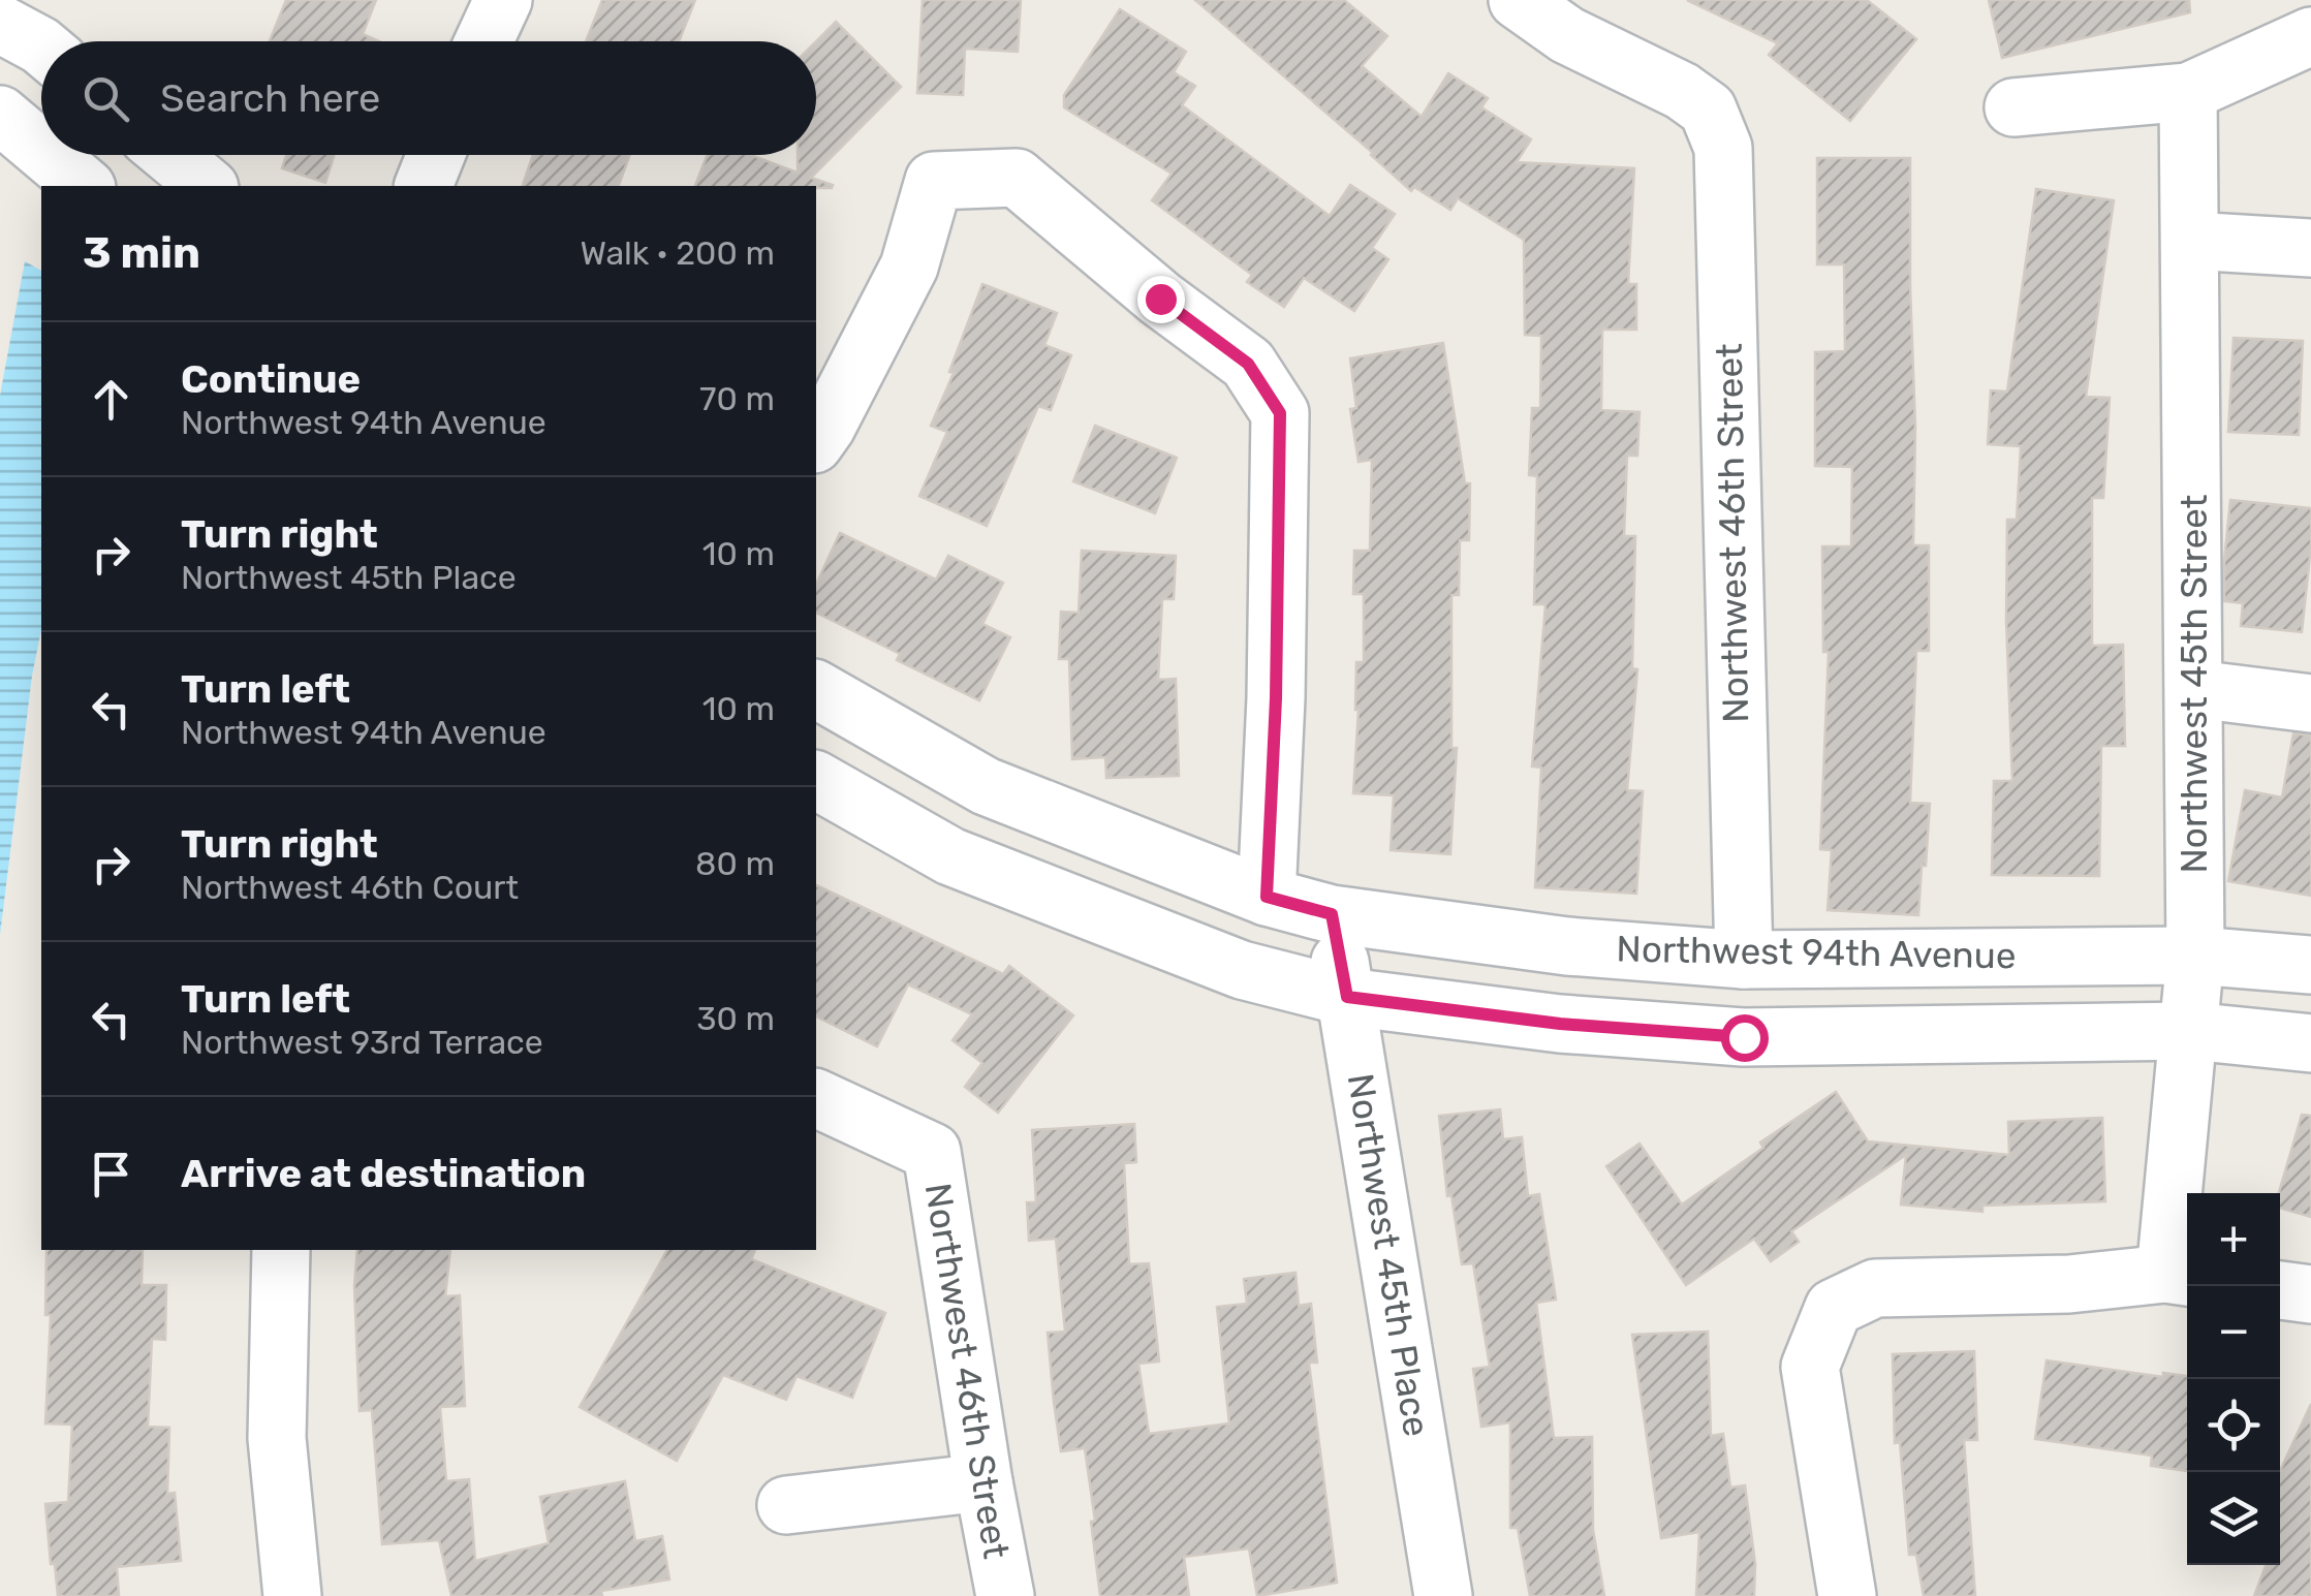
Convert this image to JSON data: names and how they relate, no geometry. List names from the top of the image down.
{
  "streets": {
    "street": [
      "Northwest 46th Street",
      "Northwest 45th Street",
      "Northwest 94th Avenue",
      "Northwest 45th Place"
    ]
  },
  "crossings": [
    ["Northwest 46th Street", "Northwest 94th Avenue"],
    ["Northwest 45th Street", "Northwest 94th Avenue"],
    ["Northwest 94th Avenue", "Northwest 45th Place"]
  ],
  "page": {
    "search": "Search here",
    "heading": ["3 min", "Walk · 200 m"],
    "list": [
      ["Continue", "Northwest 94th Avenue", "70 m"],
      ["Turn right", "Northwest 45th Place", "10 m"],
      ["Turn left", "Northwest 94th Avenue", "10 m"],
      ["Turn right", "Northwest 46th Court", "80 m"],
      ["Turn left", "Northwest 93rd Terrace", "30 m"],
      "Arrive at destination"
    ],
    "map_buttons": ["+", "−"]
  }
}
